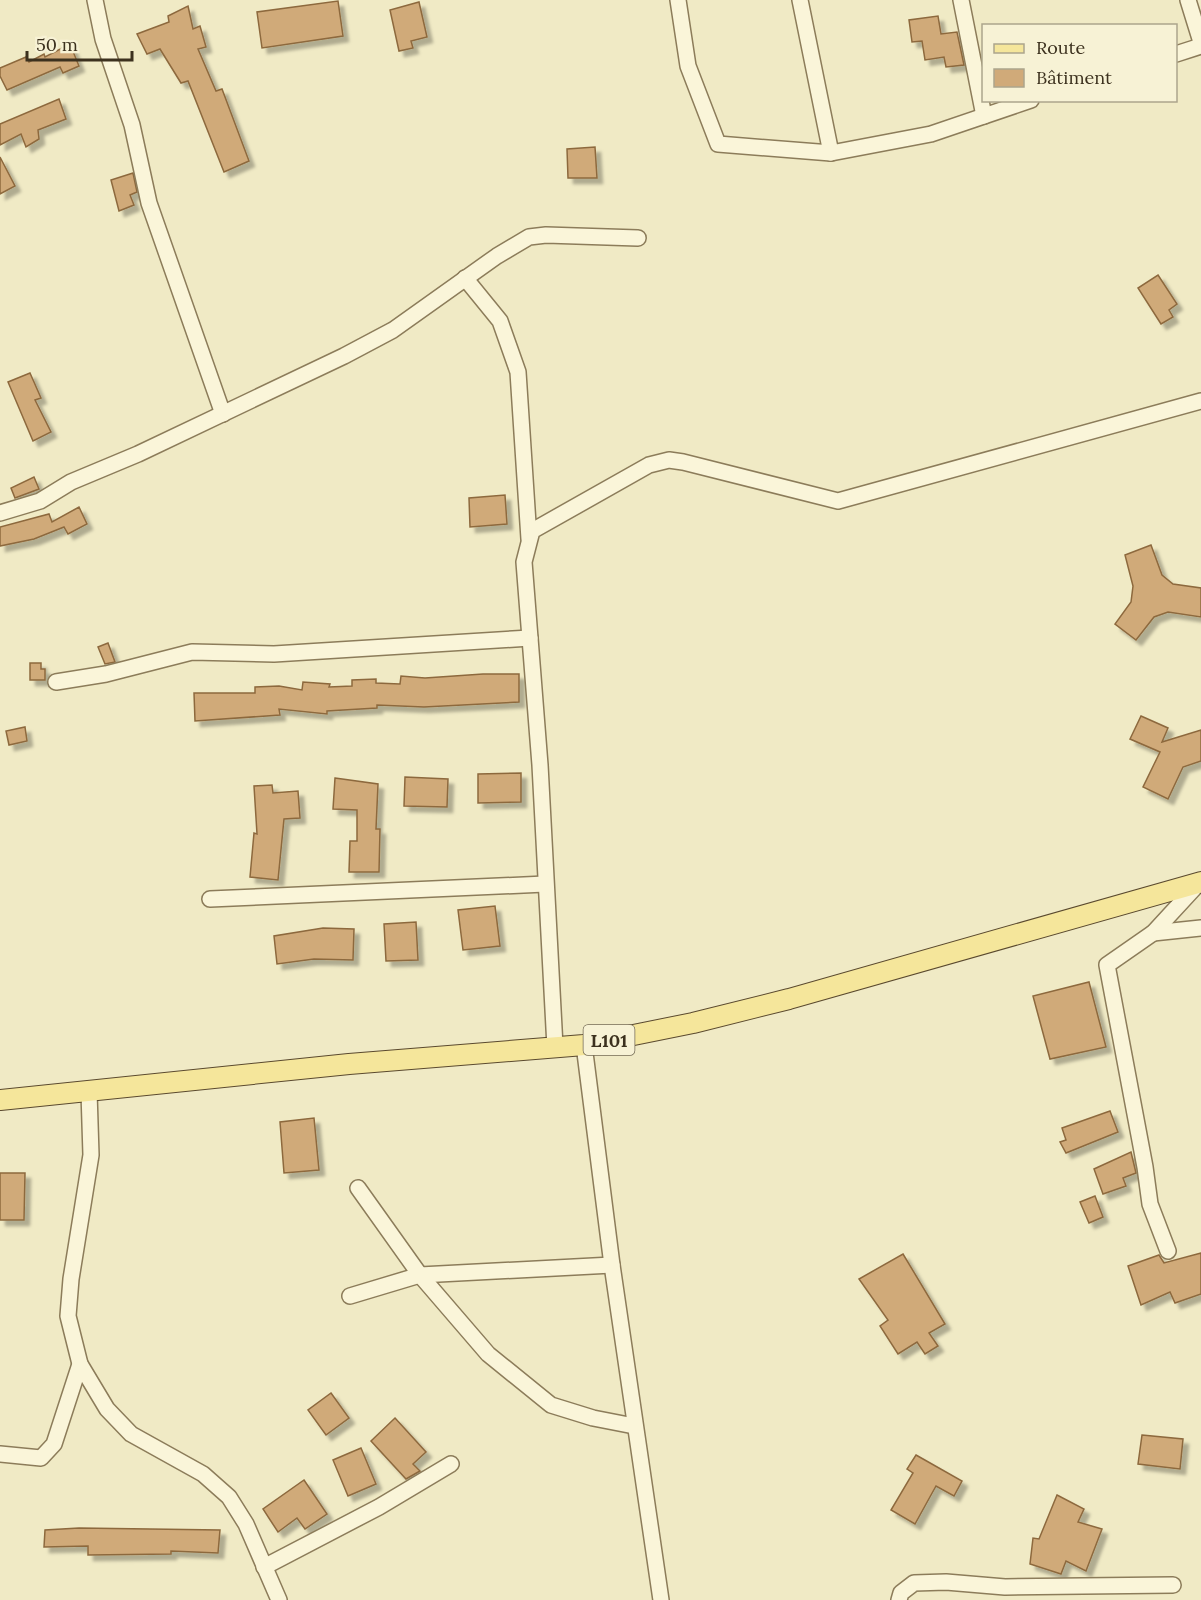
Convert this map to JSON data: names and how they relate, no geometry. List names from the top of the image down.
{
  "streets": {
    "main road": ["L101"]
  },
  "legend": ["Route", "Bâtiment"],
  "scale_bar": "50 m"
}
